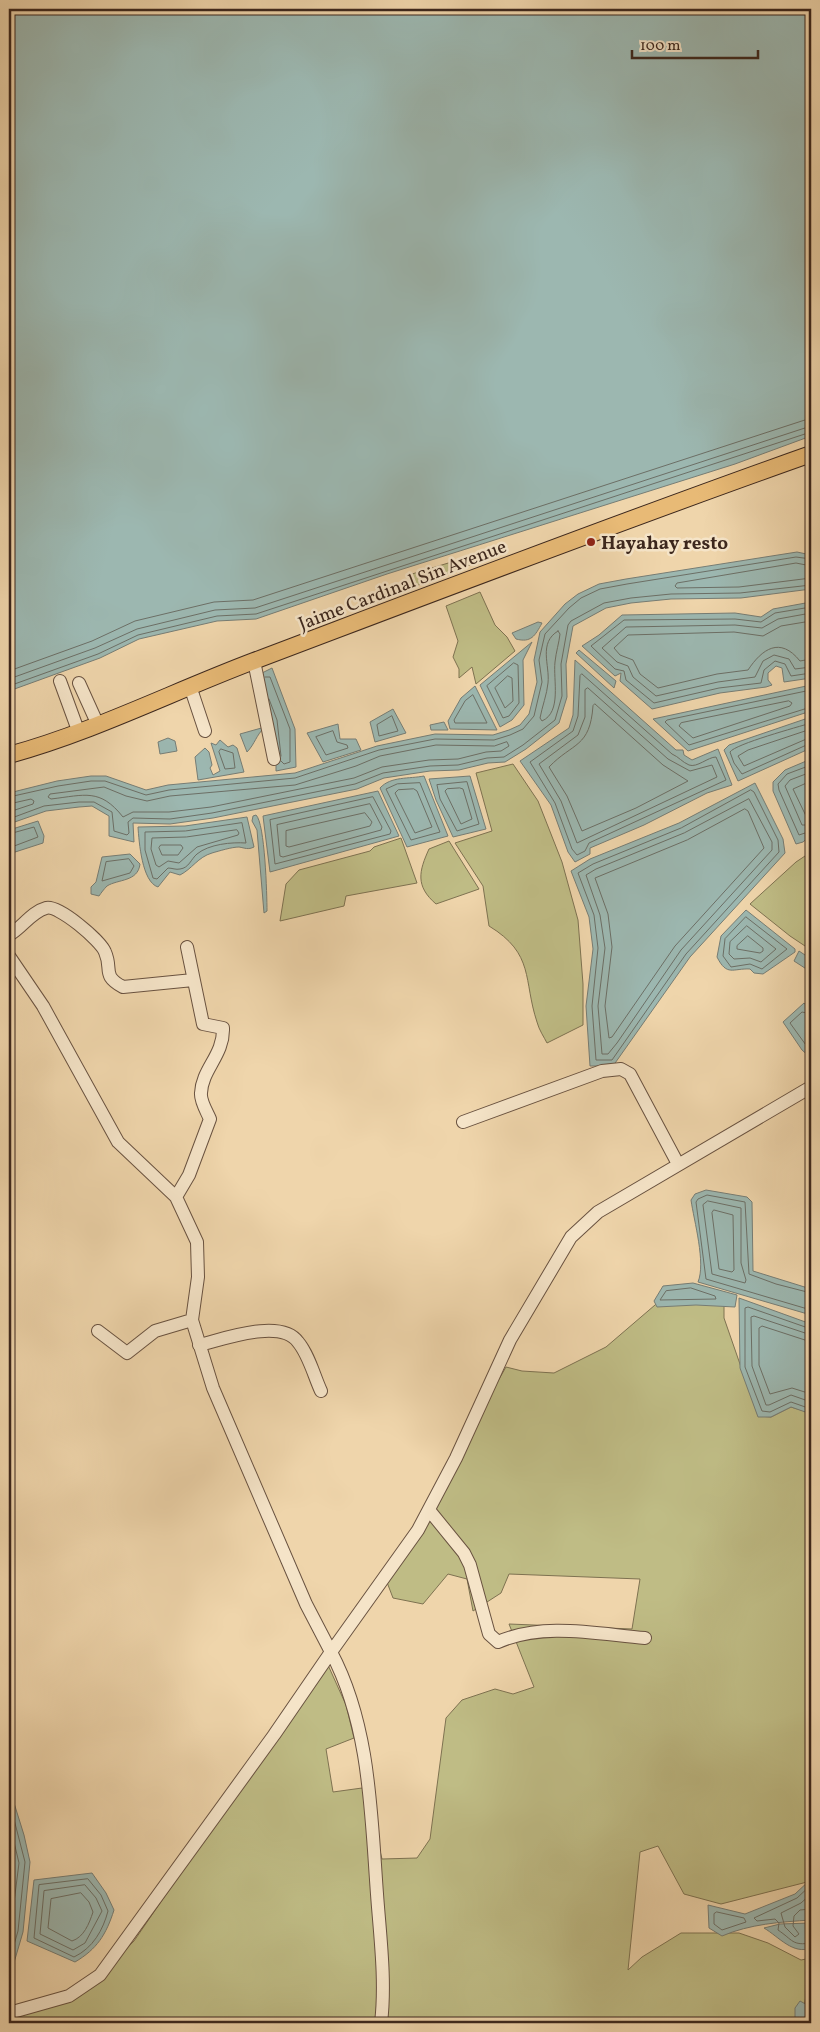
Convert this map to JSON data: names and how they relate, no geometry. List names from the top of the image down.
{
  "streets": {
    "main road": ["Jaime Cardinal Sin Avenue"]
  },
  "places": ["Hayahay resto"],
  "scale_bar": "100 m"
}
